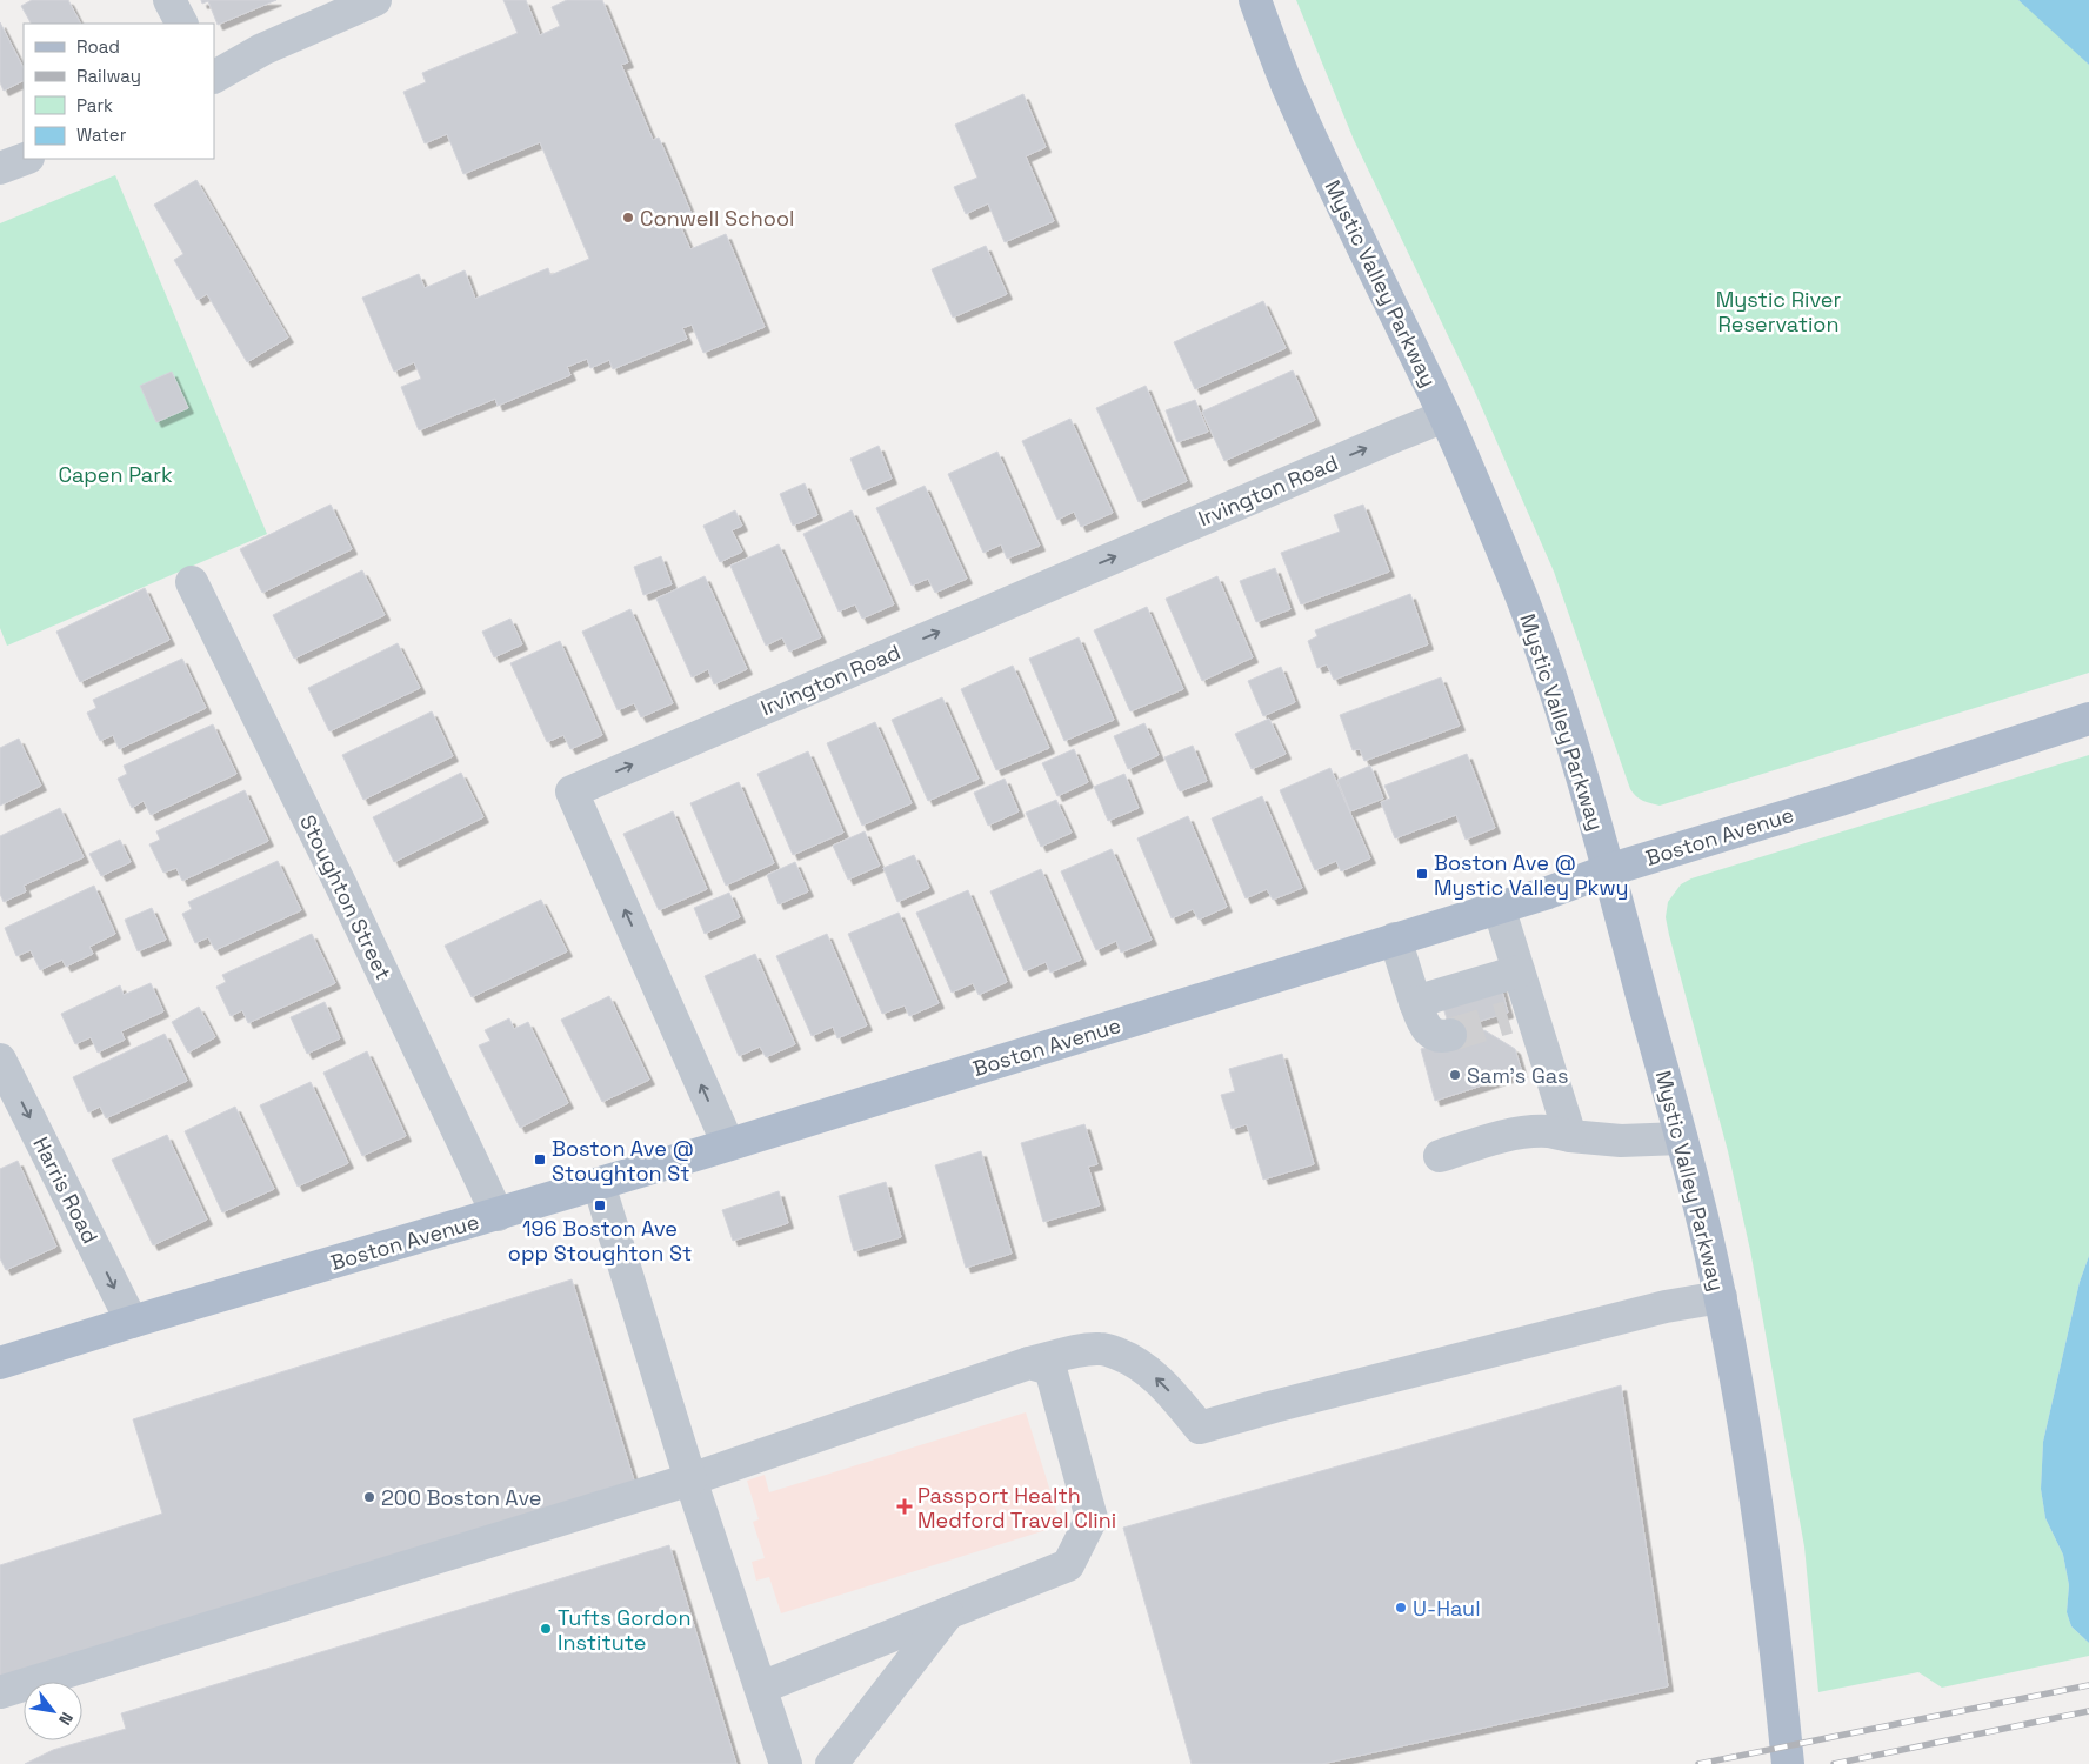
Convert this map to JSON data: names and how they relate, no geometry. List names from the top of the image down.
{
  "streets": {
    "main road": ["Mystic Valley Parkway", "Boston Avenue"],
    "street": ["Irvington Road", "Stoughton Street", "Harris Road"]
  },
  "crossings": [
    ["Mystic Valley Parkway", "Irvington Road"],
    ["Mystic Valley Parkway", "Boston Avenue"],
    ["Irvington Road", "Boston Avenue"],
    ["Boston Avenue", "Stoughton Street"],
    ["Boston Avenue", "Harris Road"]
  ],
  "one_way": ["Harris Road"],
  "parks": ["Mystic River Reservation", "Capen Park"],
  "places": {
    "other": [
      "Conwell School",
      "Sam's Gas",
      "200 Boston Ave",
      "U-Haul",
      "Tufts Gordon Institute"
    ],
    "transit": ["Boston Ave @ Mystic Valley Pkwy", "Boston Ave @ Stoughton St", "196 Boston Ave opp Stoughton St"],
    "health": ["Passport Health Medford Travel Clini"]
  },
  "legend": [
    "Road",
    "Railway",
    "Park",
    "Water"
  ],
  "north": "bottom right"
}
